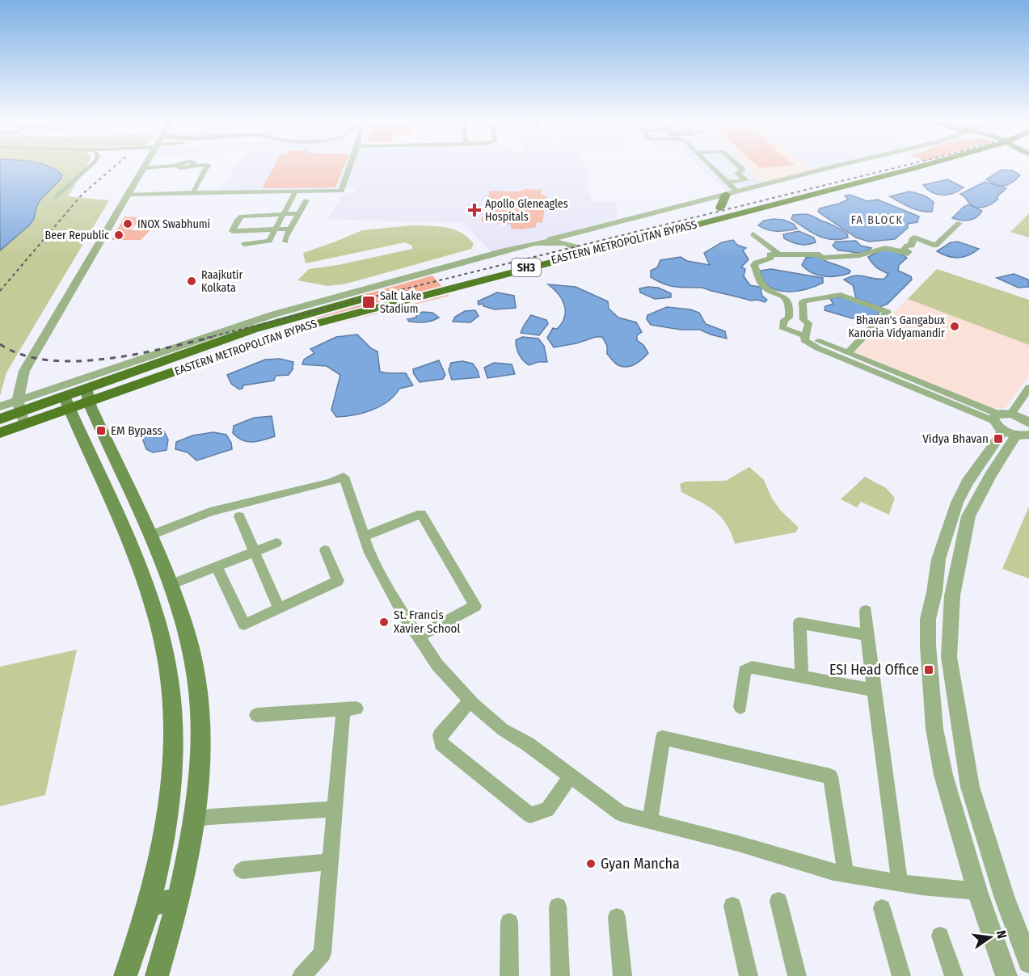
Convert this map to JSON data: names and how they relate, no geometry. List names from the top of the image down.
{
  "streets": {
    "main road": ["EASTERN METROPOLITAN BYPASS", "SH3"]
  },
  "districts": ["FA BLOCK"],
  "places": {
    "health": ["Apollo Gleneagles Hospitals"],
    "other": [
      "INOX Swabhumi",
      "Beer Republic",
      "Raajkutir Kolkata",
      "Bhavan's Gangabux Kanoria Vidyamandir",
      "St. Francis Xavier School",
      "Gyan Mancha"
    ],
    "transit": [
      "Salt Lake Stadium",
      "EM Bypass",
      "Vidya Bhavan",
      "ESI Head Office"
    ]
  },
  "north": "right"
}
